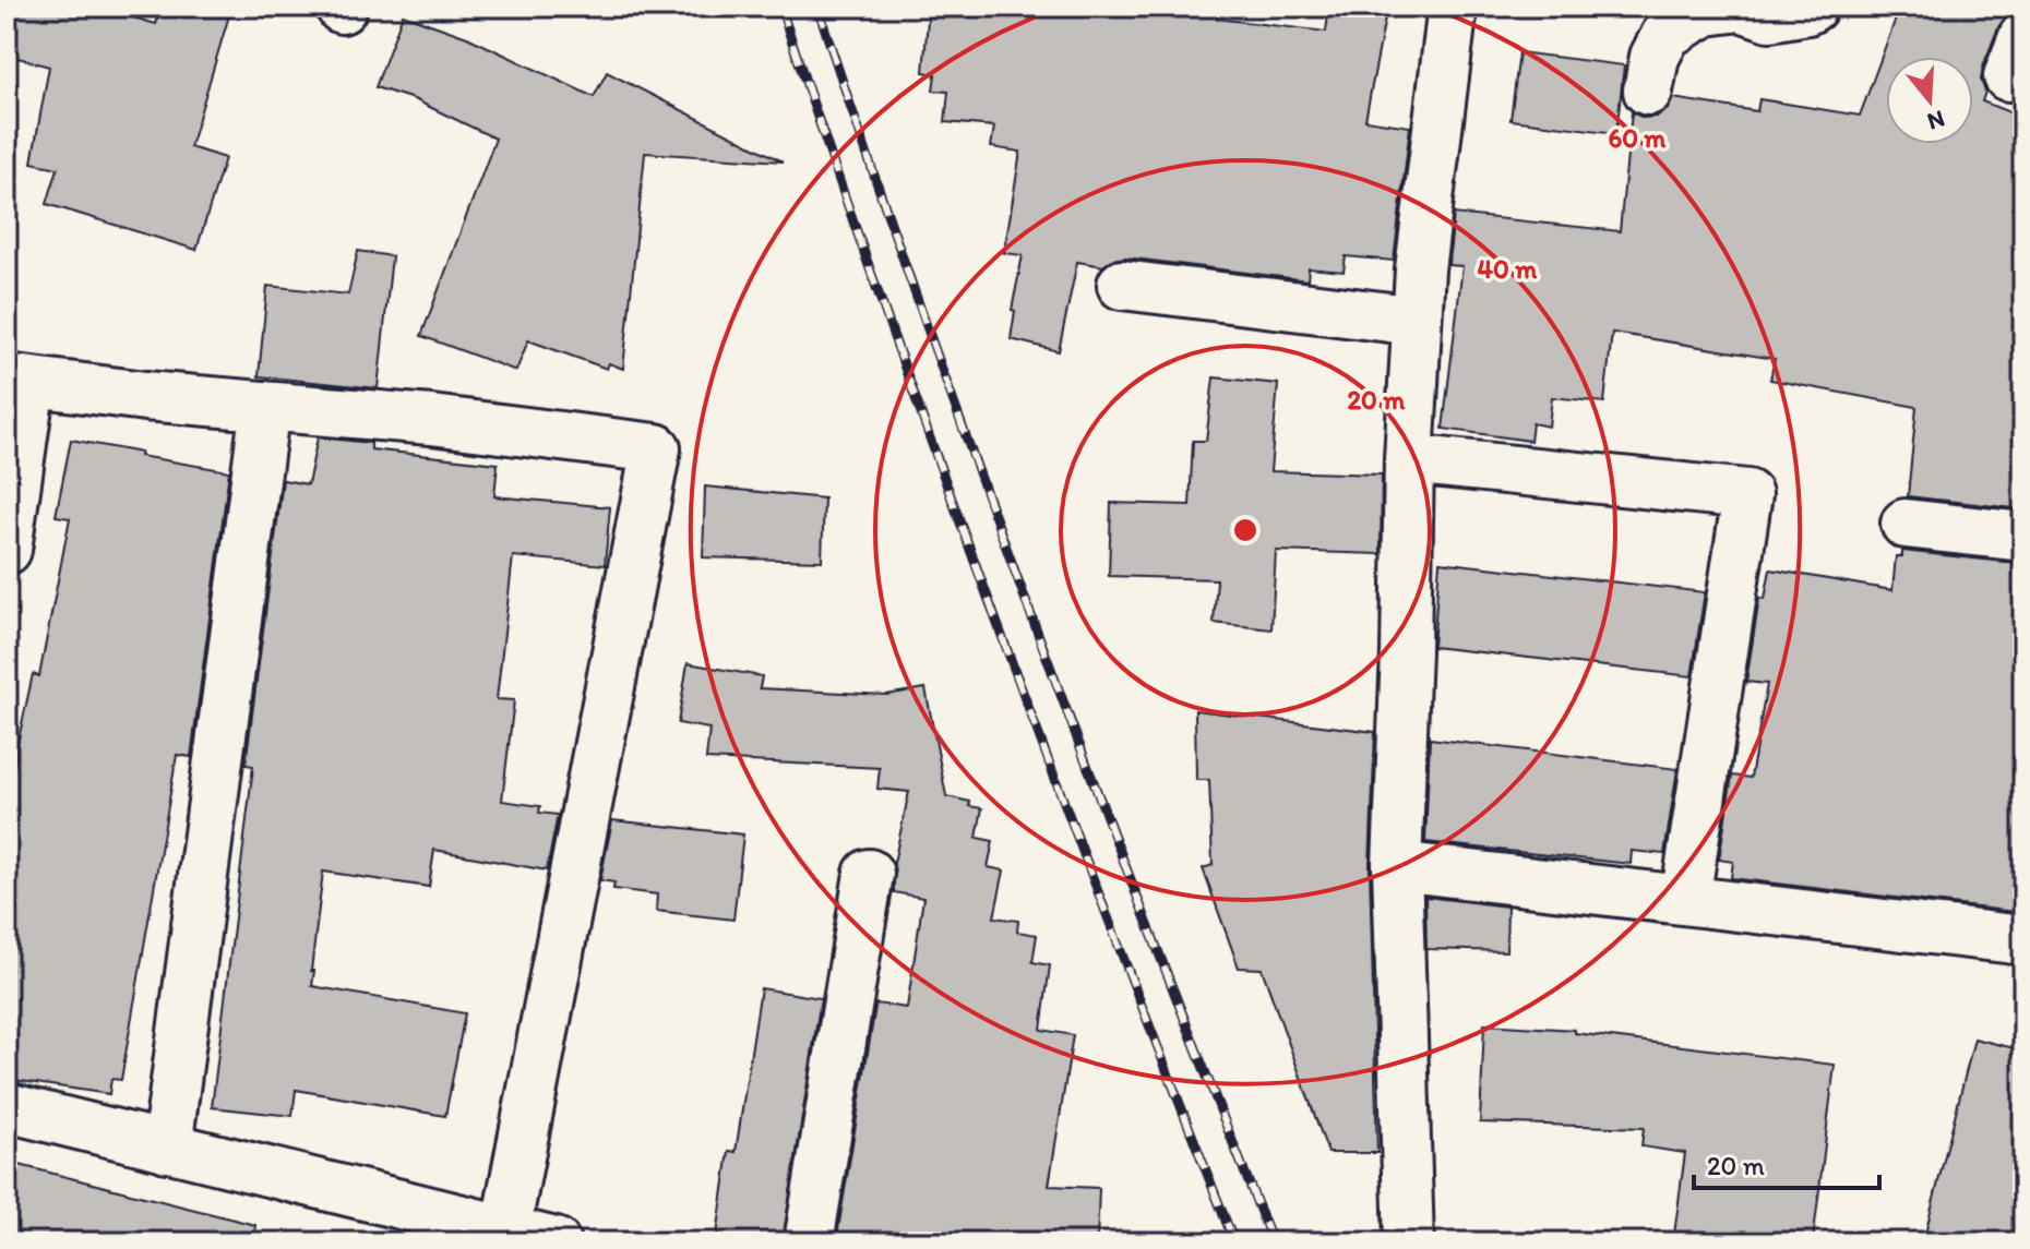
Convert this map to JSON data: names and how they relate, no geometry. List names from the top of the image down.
{
  "scale_bar": "20 m",
  "north": "bottom",
  "rings": ["60 m", "40 m", "20 m"]
}
